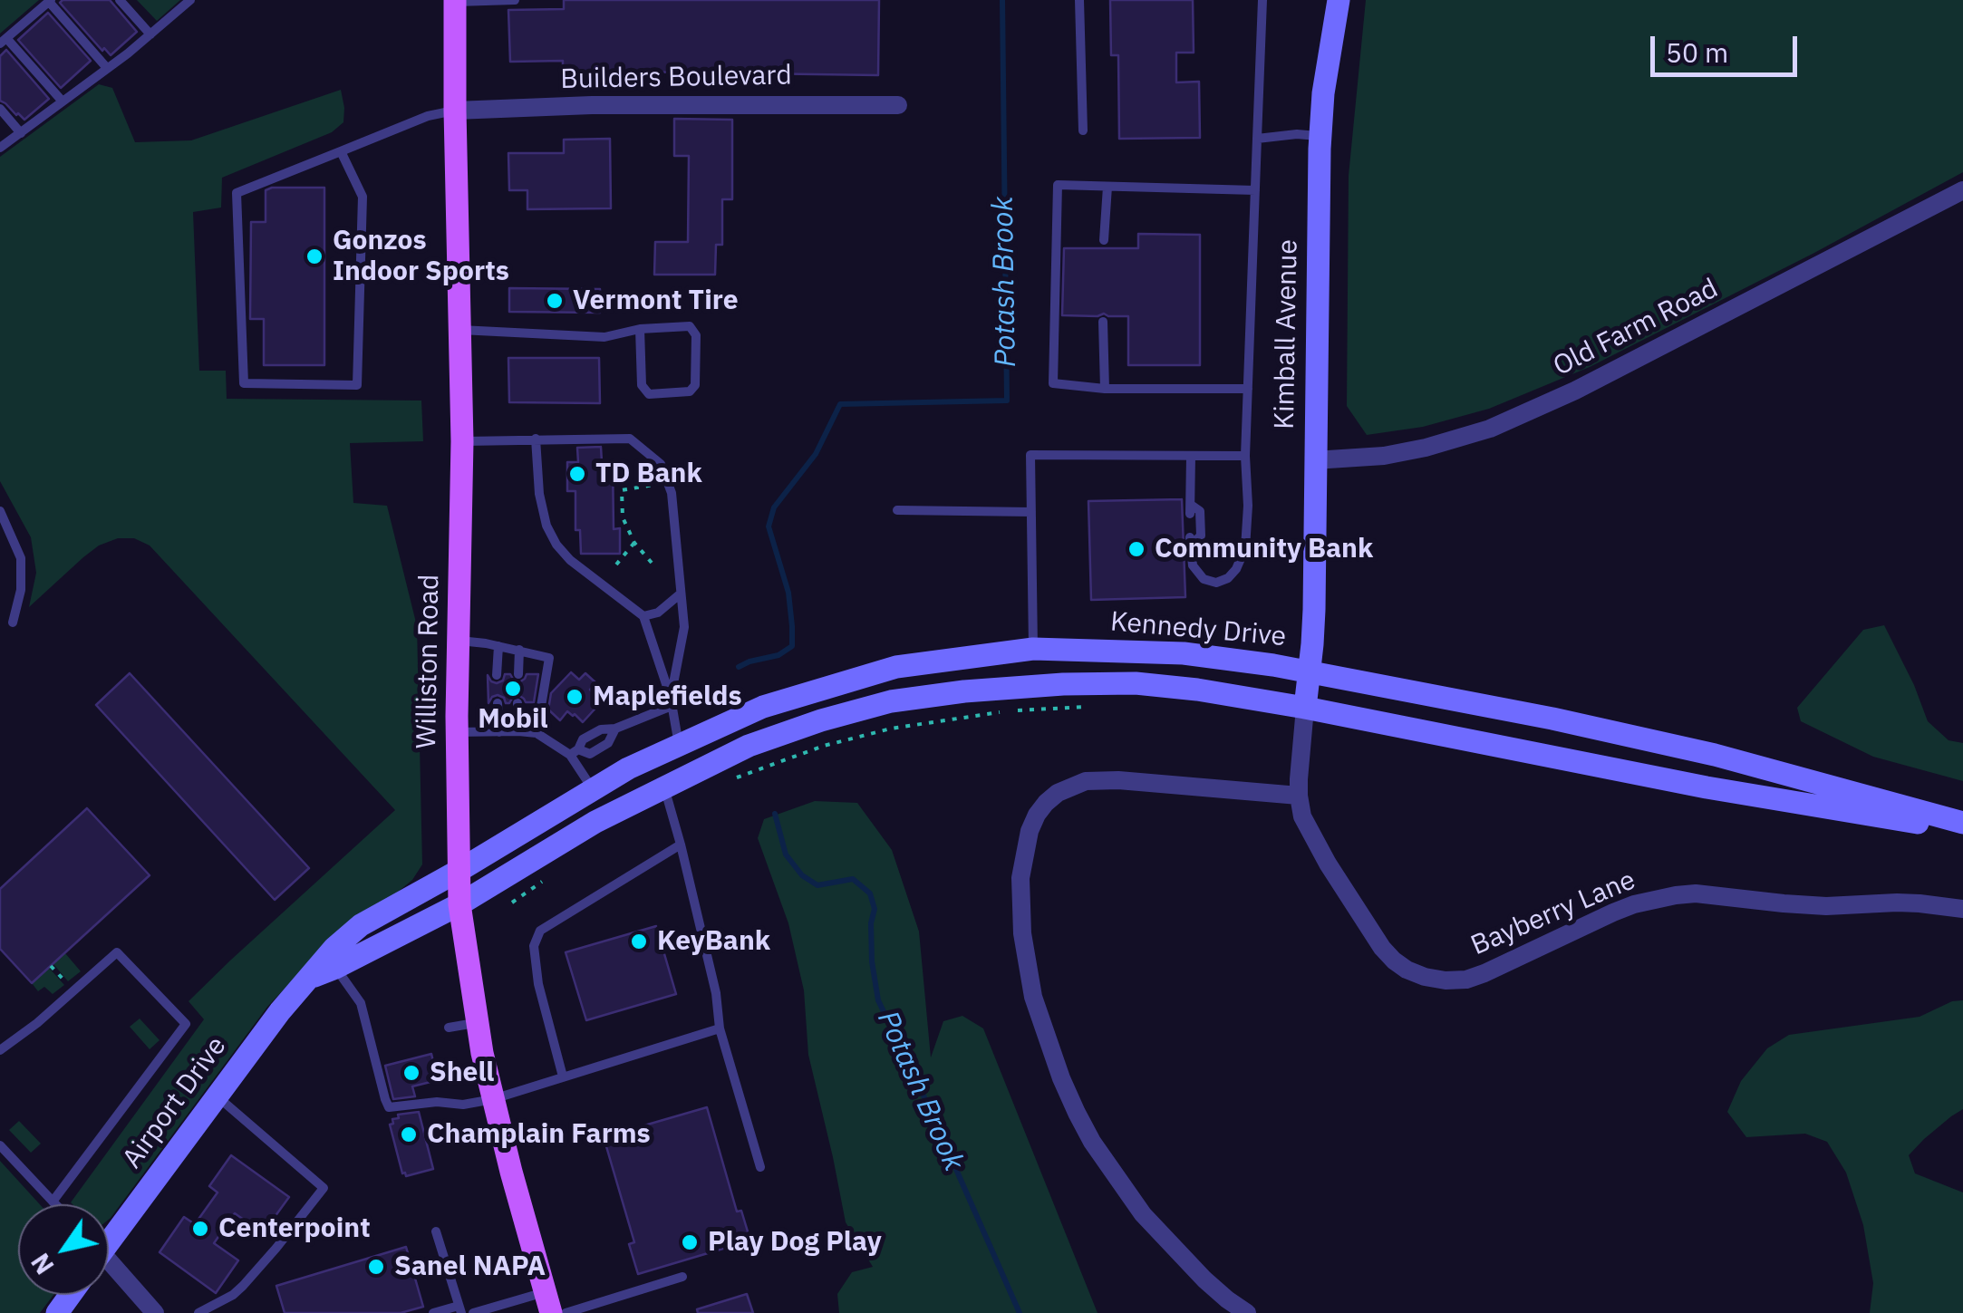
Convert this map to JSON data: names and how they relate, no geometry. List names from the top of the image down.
{
  "streets": {
    "main road": [
      "Kimball Avenue",
      "Kennedy Drive",
      "Williston Road",
      "Airport Drive"
    ],
    "street": ["Builders Boulevard", "Old Farm Road", "Bayberry Lane"]
  },
  "crossings": [
    ["Builders Boulevard", "Williston Road"],
    ["Old Farm Road", "Kimball Avenue"],
    ["Kimball Avenue", "Kennedy Drive"],
    ["Kimball Avenue", "Bayberry Lane"],
    ["Kennedy Drive", "Williston Road"],
    ["Kennedy Drive", "Airport Drive"],
    ["Williston Road", "Airport Drive"]
  ],
  "water": ["Potash Brook"],
  "places": [
    "Gonzos Indoor Sports",
    "Vermont Tire",
    "TD Bank",
    "Community Bank",
    "Mobil",
    "Maplefields",
    "KeyBank",
    "Shell",
    "Champlain Farms",
    "Centerpoint",
    "Play Dog Play",
    "Sanel NAPA"
  ],
  "scale_bar": "50 m",
  "north": "bottom left"
}
